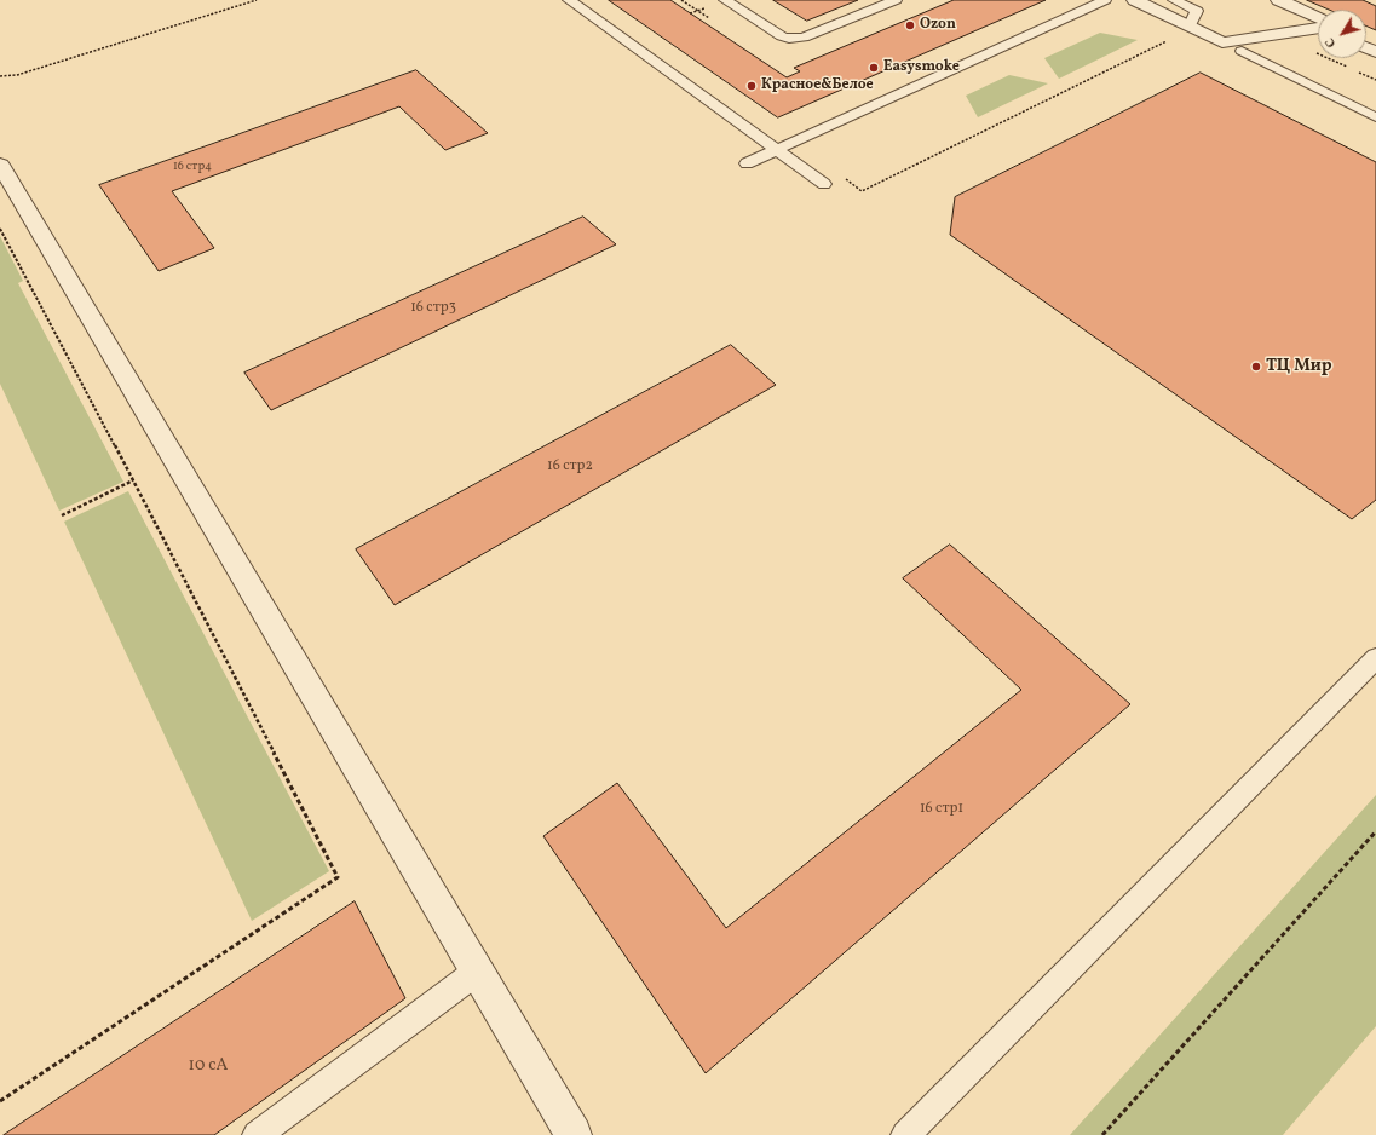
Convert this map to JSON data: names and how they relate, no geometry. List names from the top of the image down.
{
  "places": [
    "Ozon",
    "Easysmoke",
    "Красное&Белое",
    "ТЦ Мир"
  ],
  "house_numbers": [
    "16 стр4",
    "16 стр3",
    "16 стр2",
    "16 стр1",
    "10 сА"
  ],
  "north": "bottom left"
}
